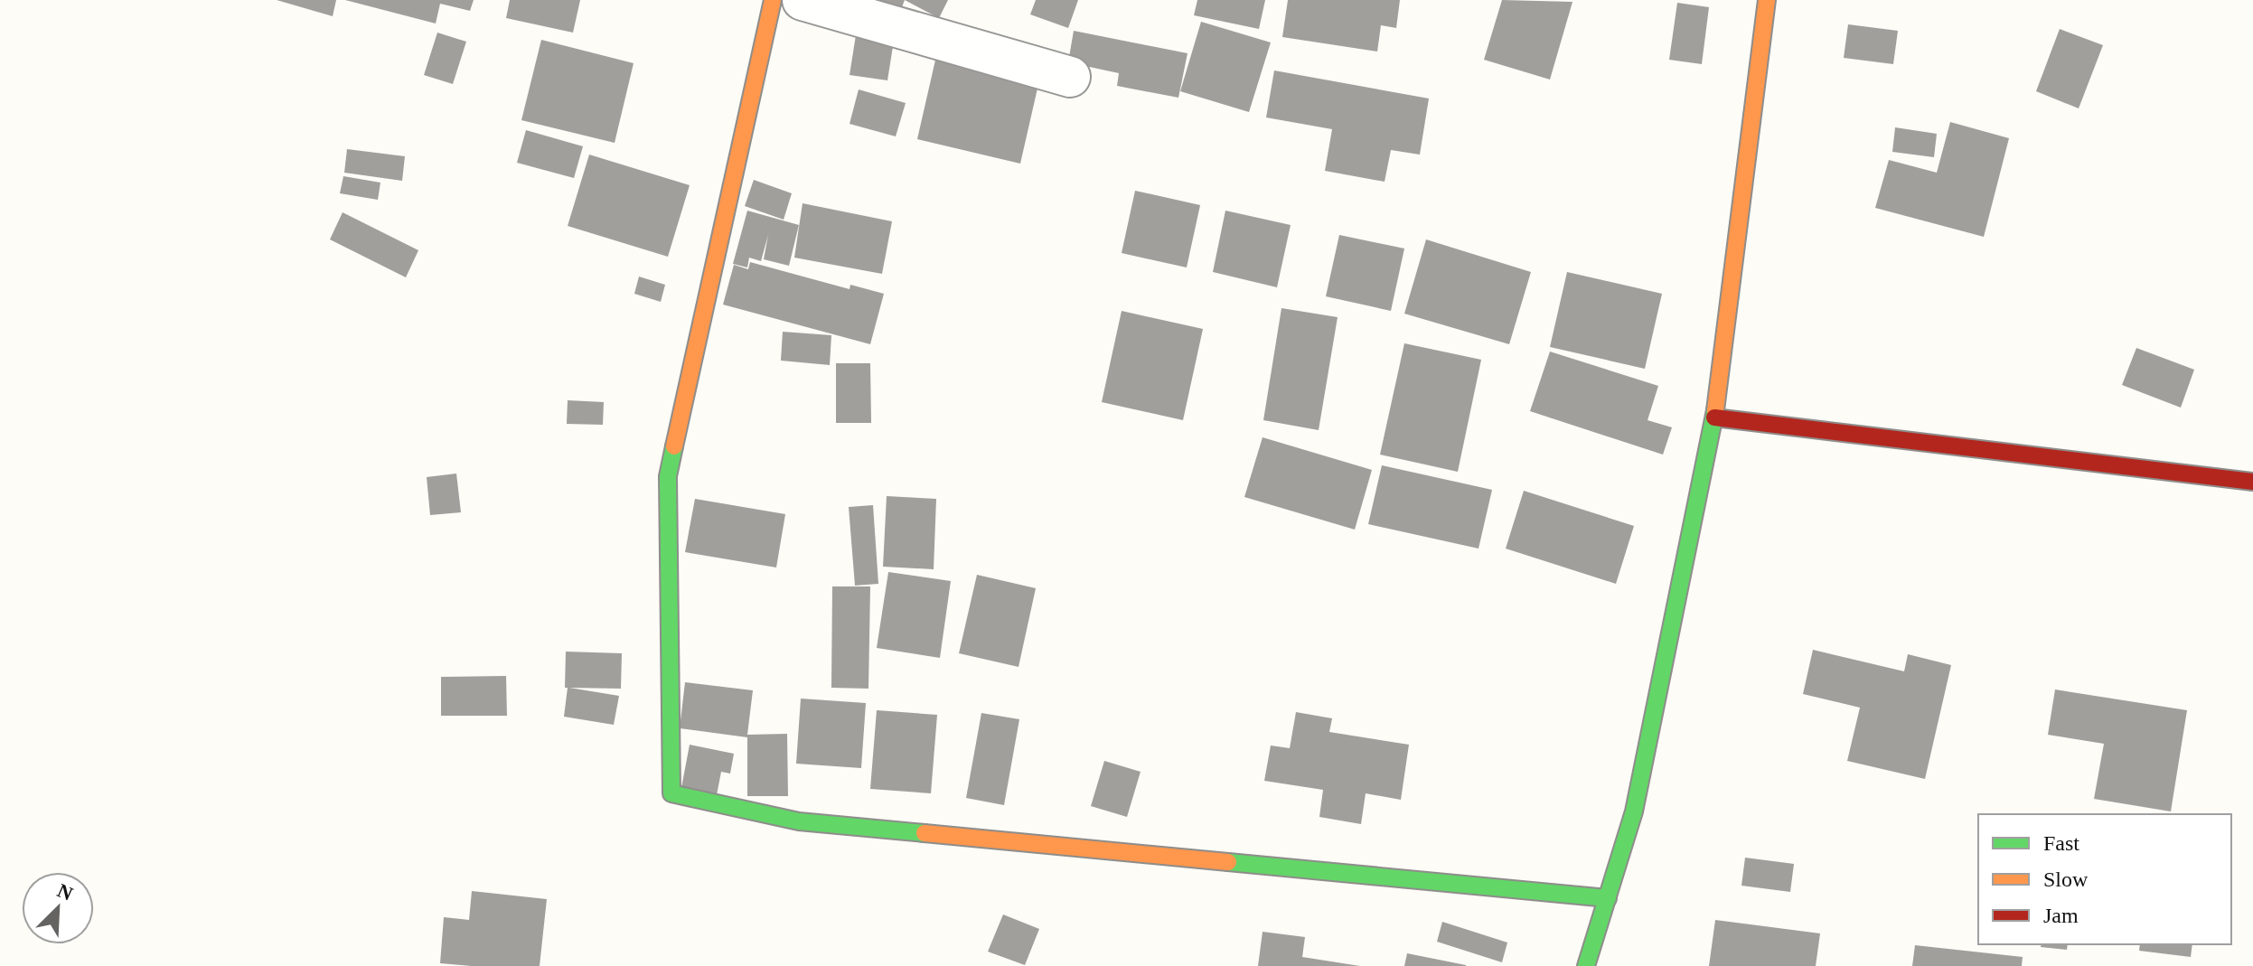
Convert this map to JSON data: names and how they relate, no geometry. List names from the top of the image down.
{
  "legend": ["Fast", "Slow", "Jam"],
  "north": "top right"
}
